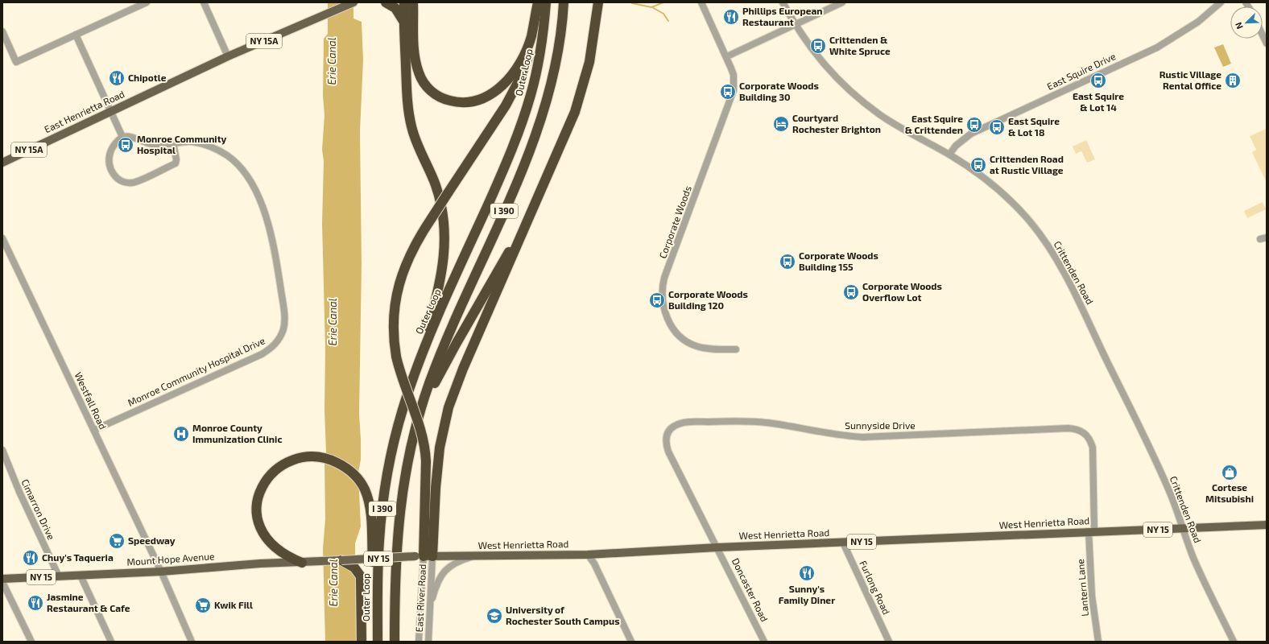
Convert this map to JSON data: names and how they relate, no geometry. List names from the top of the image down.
{
  "streets": {
    "highway": ["Outer Loop", "I 390"],
    "main road": [
      "NY 15A",
      "East Henrietta Road",
      "West Henrietta Road",
      "NY 15",
      "Mount Hope Avenue"
    ],
    "street": [
      "East Squire Drive",
      "Corporate Woods",
      "Crittenden Road",
      "Monroe Community Hospital Drive",
      "Westfall Road",
      "Sunnyside Drive",
      "Cimarron Drive",
      "Furlong Road",
      "Lantern Lane",
      "Doncaster Road",
      "East River Road"
    ]
  },
  "crossings": [
    ["East Squire Drive", "Crittenden Road"],
    ["Crittenden Road", "West Henrietta Road"],
    ["Monroe Community Hospital Drive", "Westfall Road"],
    ["Westfall Road", "Mount Hope Avenue"],
    ["Sunnyside Drive", "West Henrietta Road"],
    ["Sunnyside Drive", "Lantern Lane"],
    ["Sunnyside Drive", "Doncaster Road"],
    ["Cimarron Drive", "Mount Hope Avenue"],
    ["West Henrietta Road", "Mount Hope Avenue"],
    ["West Henrietta Road", "Furlong Road"],
    ["West Henrietta Road", "Lantern Lane"],
    ["West Henrietta Road", "Doncaster Road"],
    ["West Henrietta Road", "East River Road"]
  ],
  "water": ["Erie Canal"],
  "places": {
    "restaurant": [
      "Phillips European Restaurant",
      "Chipotle",
      "Chuy's Taqueria",
      "Sunny's Family Diner",
      "Jasmine Restaurant & Cafe"
    ],
    "bus stop": [
      "Crittenden & White Spruce",
      "East Squire & Lot 14",
      "Corporate Woods Building 30",
      "East Squire & Crittenden",
      "East Squire & Lot 18",
      "Monroe Community Hospital",
      "Crittenden Road at Rustic Village",
      "Corporate Woods Building 155",
      "Corporate Woods Overflow Lot",
      "Corporate Woods Building 120"
    ],
    "building": ["Rustic Village Rental Office"],
    "hotel": ["Courtyard Rochester Brighton"],
    "hospital": ["Monroe County Immunization Clinic"],
    "shop": ["Cortese Mitsubishi"],
    "supermarket": ["Speedway", "Kwik Fill"],
    "school or university": ["University of Rochester South Campus"]
  },
  "north": "bottom left"
}
